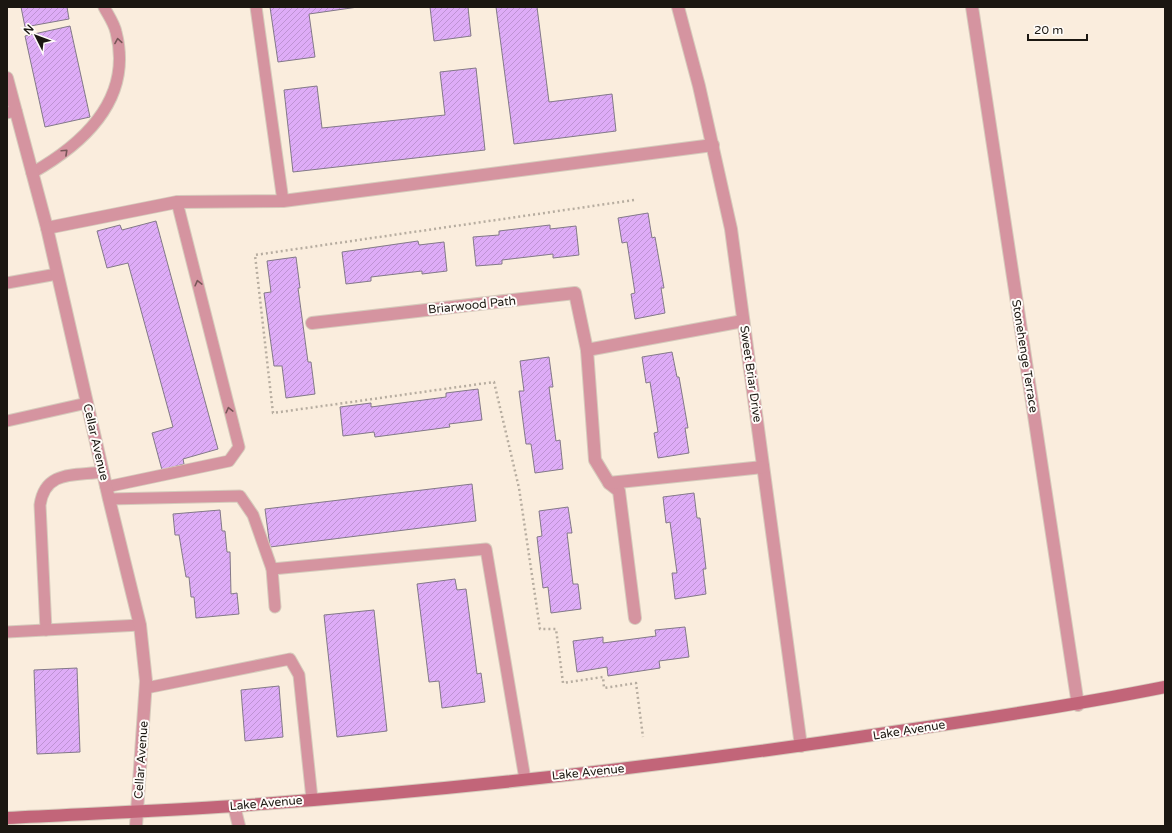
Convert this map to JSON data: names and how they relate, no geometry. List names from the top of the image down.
{
  "streets": {
    "main road": ["Lake Avenue"],
    "street": [
      "Briarwood Path",
      "Stonehenge Terrace",
      "Sweet Briar Drive",
      "Cellar Avenue"
    ]
  },
  "crossings": [
    ["Stonehenge Terrace", "Lake Avenue"],
    ["Sweet Briar Drive", "Lake Avenue"],
    ["Cellar Avenue", "Lake Avenue"]
  ],
  "scale_bar": "20 m",
  "north": "top left"
}
